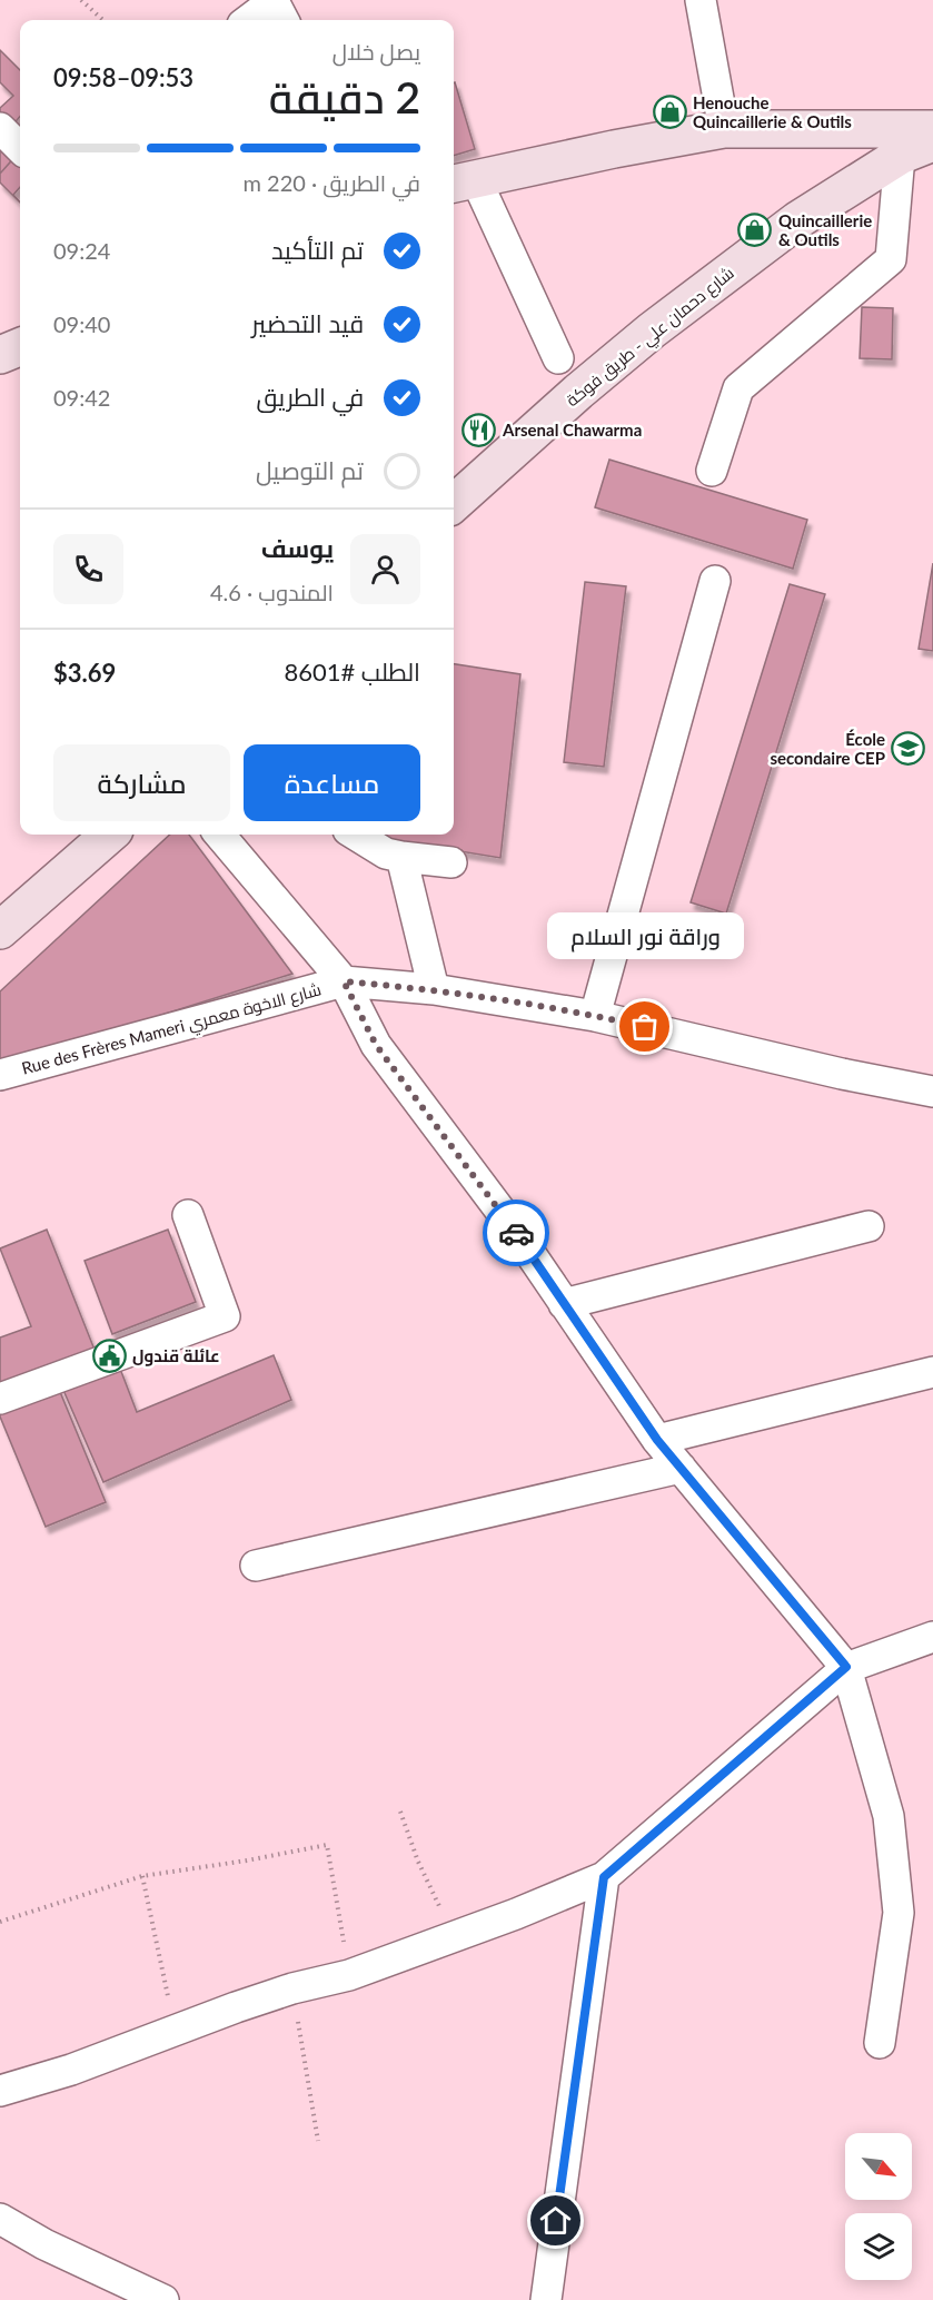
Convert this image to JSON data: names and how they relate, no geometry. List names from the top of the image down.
{
  "streets": {
    "main road": ["شارع دحمان علي - طريق فوكة"],
    "street": ["Rue des Frères Mameri شارع الاخوة معمري"]
  },
  "places": {
    "shop": ["Henouche Quincaillerie & Outils", "Quincaillerie & Outils"],
    "restaurant": ["Arsenal Chawarma"],
    "school or university": ["École secondaire CEP"],
    "other": ["وراقة نور السلام"],
    "public building": ["عائلة قندول"]
  },
  "north": "bottom right",
  "page": {
    "heading": ["2 دقيقة", "يصل خلال", "09:53–09:58"],
    "panel": [
      "يوسف",
      "المندوب · 4.6",
      "الطلب #8601",
      "$3.69"
    ],
    "bar": "في الطريق · 220 m",
    "list": [
      ["تم التأكيد", "09:24"],
      ["قيد التحضير", "09:40"],
      ["في الطريق", "09:42"],
      "تم التوصيل"
    ],
    "buttons": ["مساعدة", "مشاركة"],
    "bubble": "وراقة نور السلام"
  }
}
